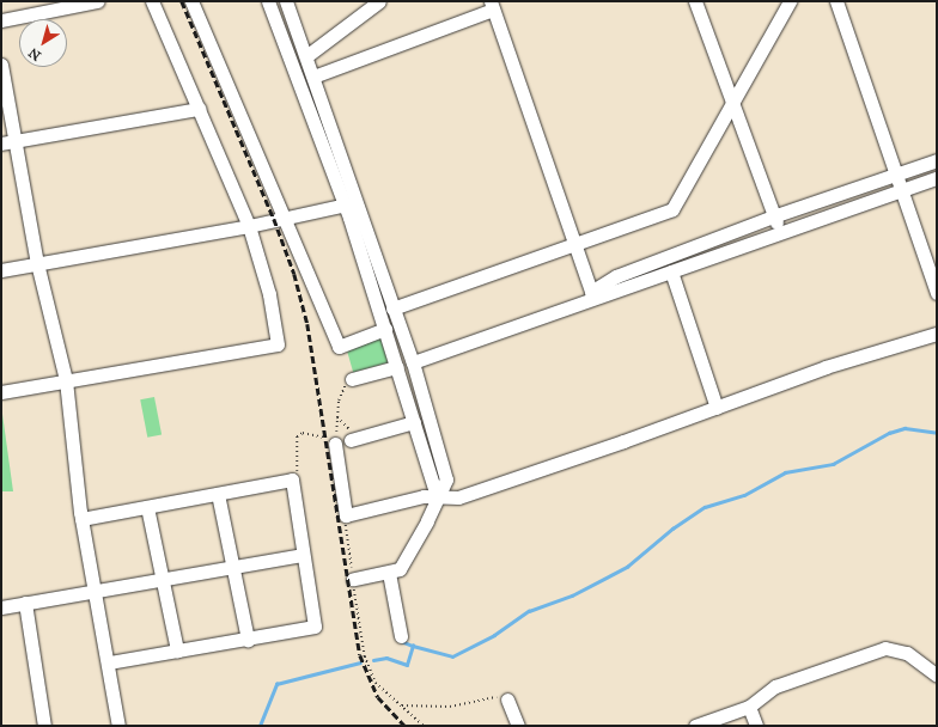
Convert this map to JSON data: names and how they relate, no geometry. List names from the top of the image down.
{
  "north": "bottom left"
}
